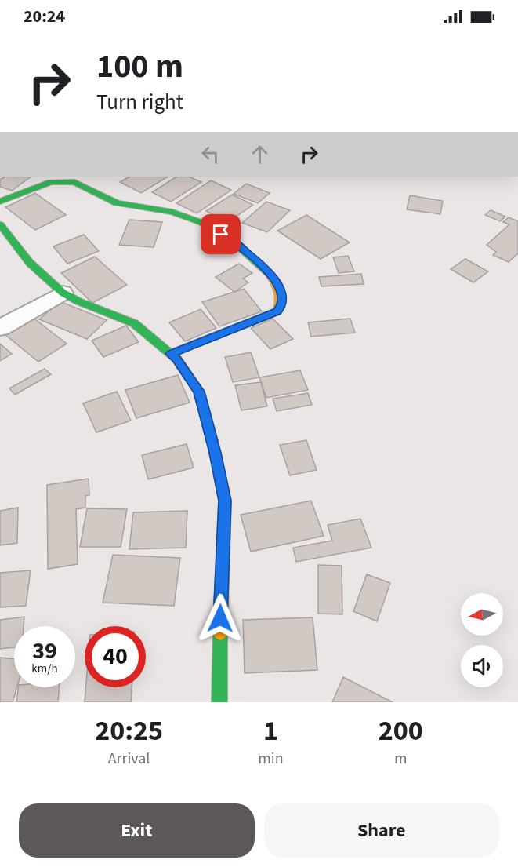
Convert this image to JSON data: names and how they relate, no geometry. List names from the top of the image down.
{
  "north": "left",
  "page": {
    "status": "20:24",
    "turn": ["100 m", "Turn right"],
    "speed": "39 km/h",
    "limit": "40",
    "eta": [
      "20:25",
      "Arrival",
      "1",
      "min",
      "200",
      "m"
    ],
    "buttons": ["Exit", "Share"]
  }
}
